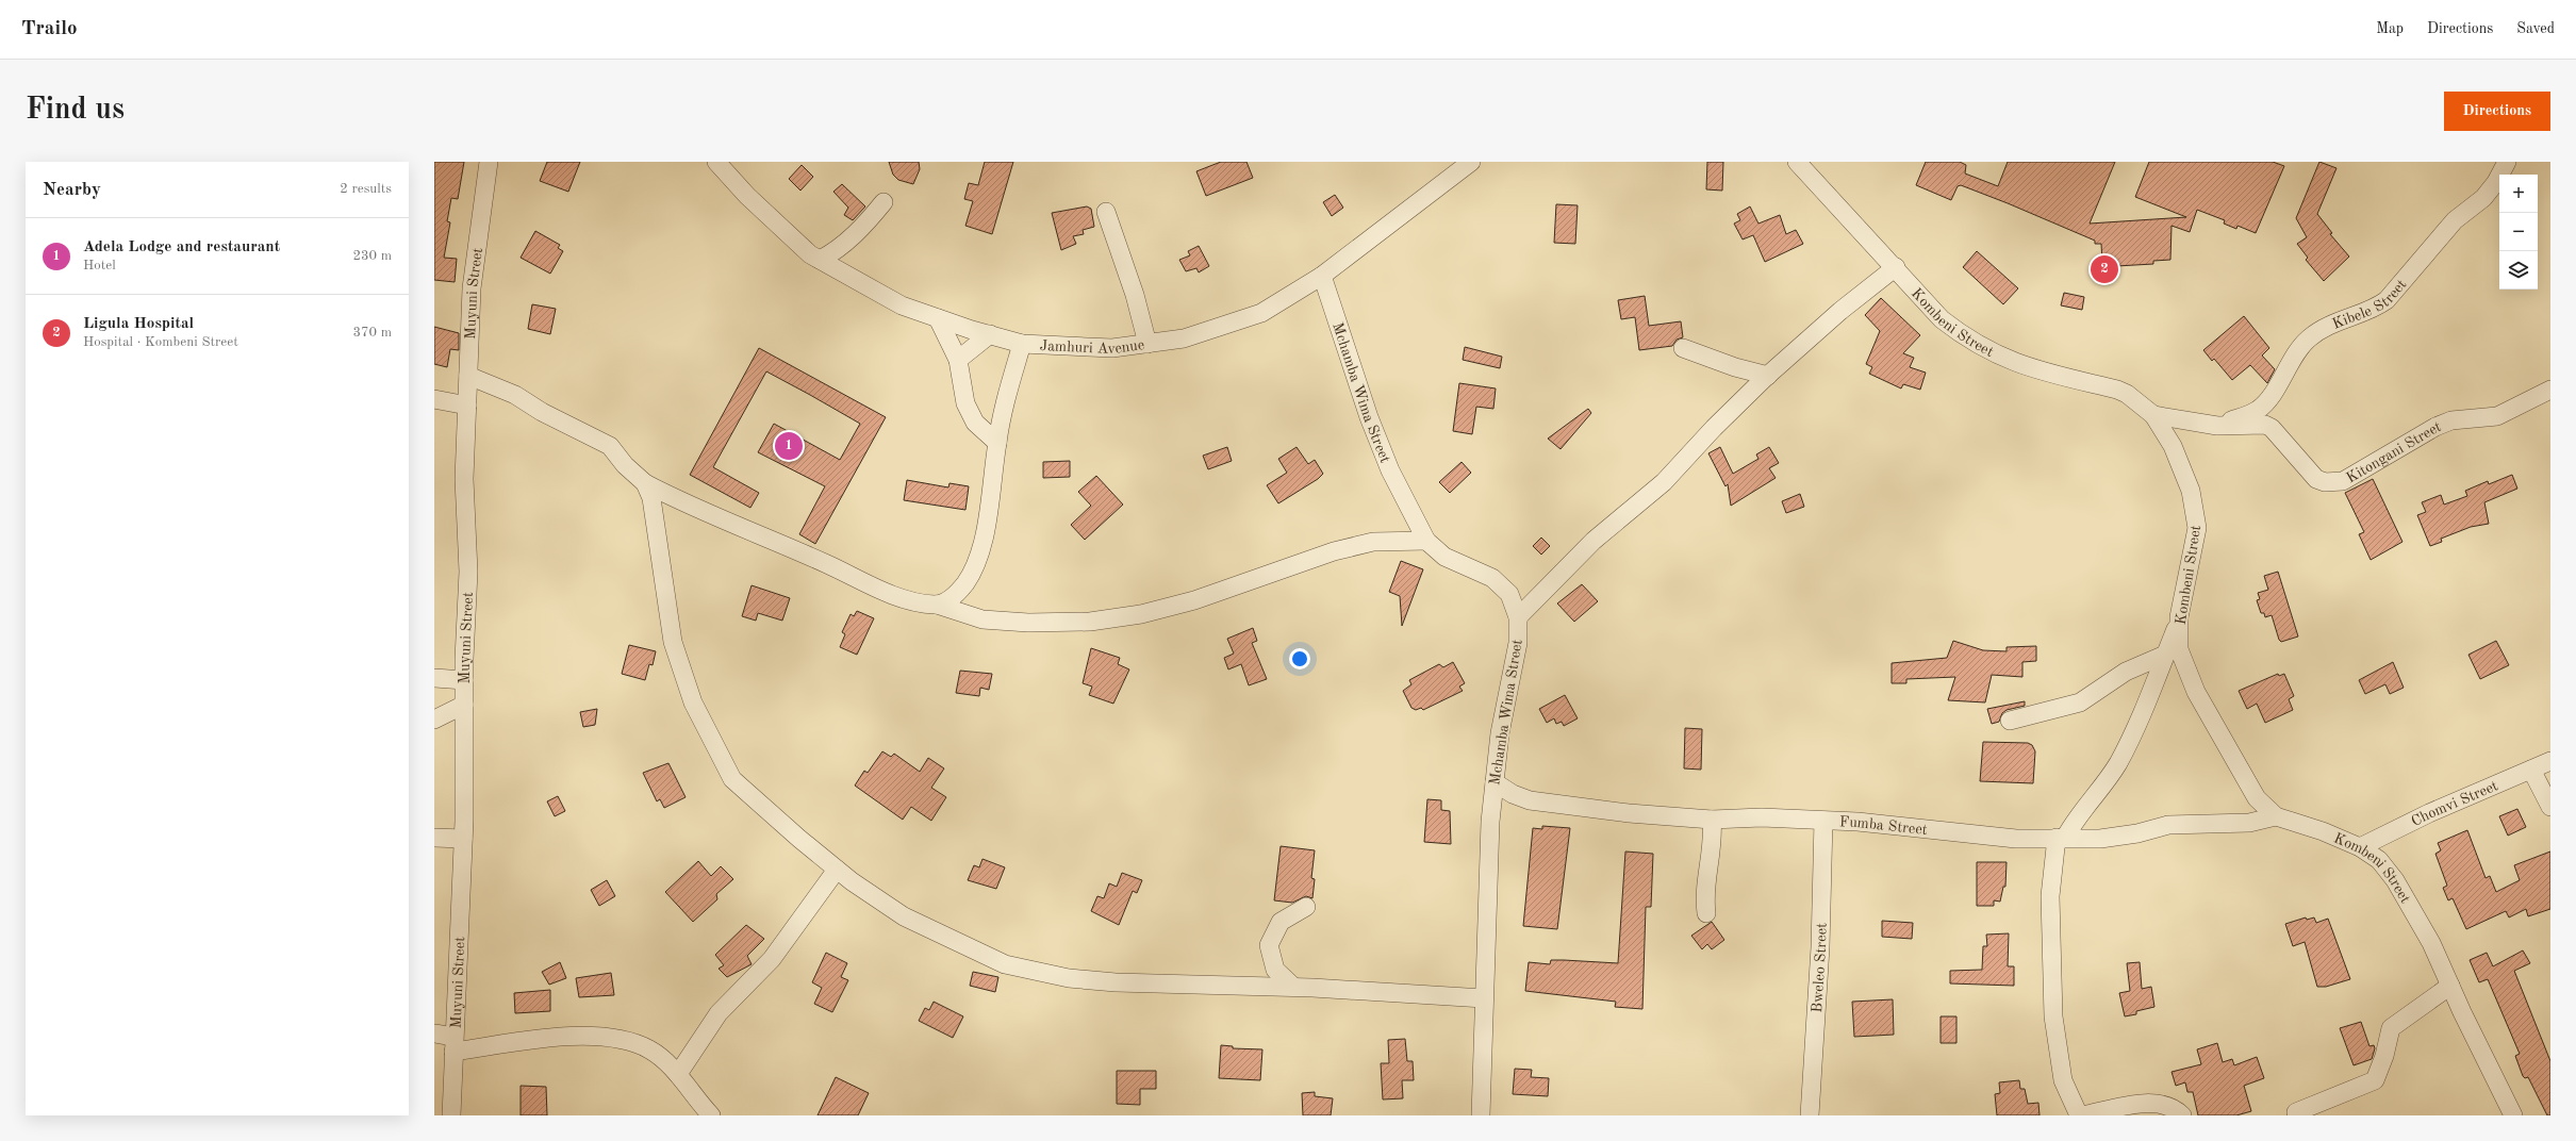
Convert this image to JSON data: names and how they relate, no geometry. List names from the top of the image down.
{
  "streets": {
    "street": [
      "Muyuni Street",
      "Kibele Street",
      "Kombeni Street",
      "Jamhuri Avenue",
      "Mchamba Wima Street",
      "Kitongani Street",
      "Chomvi Street",
      "Fumba Street",
      "Bweleo Street"
    ]
  },
  "crossings": [
    ["Kibele Street", "Kitongani Street"],
    ["Kombeni Street", "Kitongani Street"],
    ["Kombeni Street", "Chomvi Street"],
    ["Kombeni Street", "Fumba Street"],
    ["Jamhuri Avenue", "Mchamba Wima Street"],
    ["Mchamba Wima Street", "Fumba Street"],
    ["Fumba Street", "Bweleo Street"]
  ],
  "page": {
    "header": "Trailo",
    "nav": ["Map", "Directions", "Saved"],
    "buttons": "Directions",
    "title": "Find us",
    "heading": ["Nearby", "2 results"],
    "map_buttons": ["+", "−"],
    "list": [
      {
        "mark": "1",
        "name": "Adela Lodge and restaurant",
        "note": "Hotel",
        "value": "230 m"
      },
      {
        "mark": "2",
        "name": "Ligula Hospital",
        "note": "Hospital · Kombeni Street",
        "value": "370 m"
      }
    ],
    "pins": ["2", "1"]
  }
}
